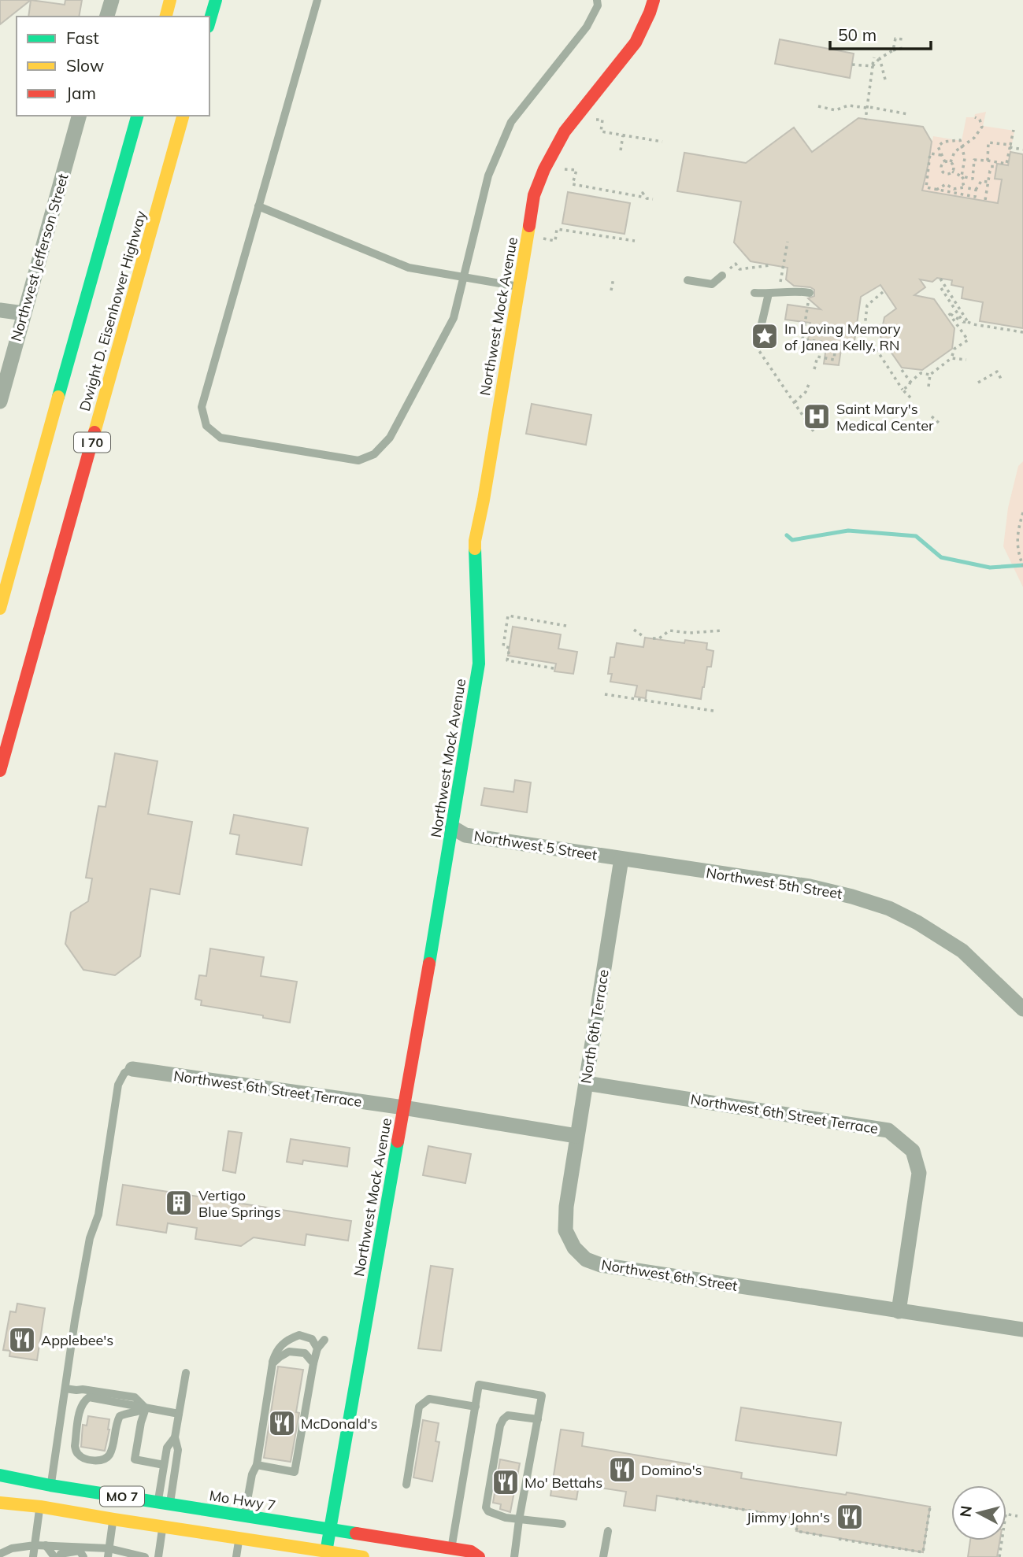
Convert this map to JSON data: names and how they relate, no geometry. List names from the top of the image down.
{
  "streets": {
    "main road": [
      "Dwight D. Eisenhower Highway",
      "Northwest Mock Avenue",
      "I 70",
      "MO 7",
      "Mo Hwy 7"
    ],
    "street": [
      "Northwest Jefferson Street",
      "Northwest 5 Street",
      "Northwest 5th Street",
      "North 6th Terrace",
      "Northwest 6th Street Terrace",
      "Northwest 6th Street"
    ]
  },
  "crossings": [
    ["Northwest Mock Avenue", "Northwest 5 Street"],
    ["Northwest Mock Avenue", "Northwest 6th Street Terrace"],
    ["Northwest Mock Avenue", "MO 7"],
    ["Northwest Mock Avenue", "Mo Hwy 7"],
    ["Northwest 5 Street", "Northwest 5th Street"],
    ["Northwest 5 Street", "North 6th Terrace"],
    ["Northwest 5th Street", "North 6th Terrace"],
    ["North 6th Terrace", "Northwest 6th Street Terrace"],
    ["North 6th Terrace", "Northwest 6th Street"],
    ["Northwest 6th Street Terrace", "Northwest 6th Street"]
  ],
  "places": {
    "place": ["In Loving Memory of Janea Kelly, RN"],
    "hospital": ["Saint Mary's Medical Center"],
    "building": ["Vertigo Blue Springs"],
    "restaurant": [
      "Applebee's",
      "McDonald's",
      "Domino's",
      "Mo' Bettahs",
      "Jimmy John's"
    ]
  },
  "legend": ["Fast", "Slow", "Jam"],
  "scale_bar": "50 m",
  "north": "left"
}
